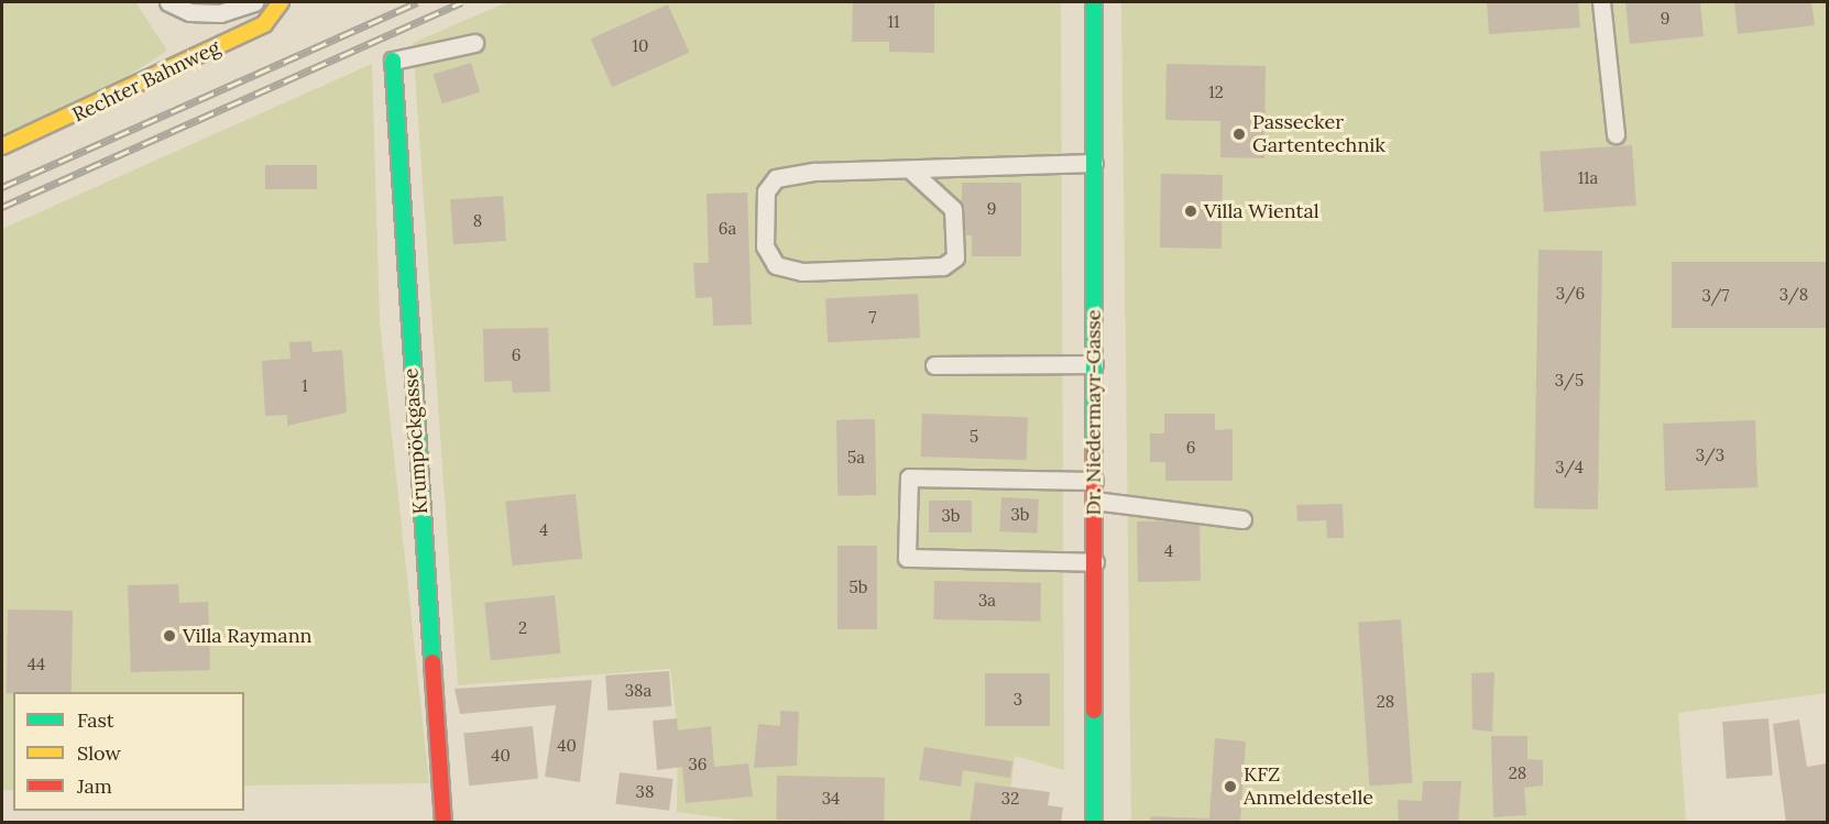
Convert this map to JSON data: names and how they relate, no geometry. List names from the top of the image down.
{
  "streets": {
    "street": ["Rechter Bahnweg", "Dr. Niedermayr-Gasse", "Krumpöckgasse"]
  },
  "places": [
    "Passecker Gartentechnik",
    "Villa Wiental",
    "Villa Raymann",
    "KFZ Anmeldestelle"
  ],
  "house_numbers": [
    "9",
    "11",
    "10",
    "12",
    "11a",
    "9",
    "8",
    "6a",
    "3/6",
    "3/8",
    "3/7",
    "7",
    "6",
    "3/5",
    "1",
    "5",
    "6",
    "3/3",
    "5a",
    "3/4",
    "3b",
    "3b",
    "4",
    "4",
    "5b",
    "3a",
    "2",
    "44",
    "38a",
    "3",
    "28",
    "40",
    "40",
    "36",
    "28",
    "38",
    "34",
    "32"
  ],
  "legend": ["Fast", "Slow", "Jam"]
}
